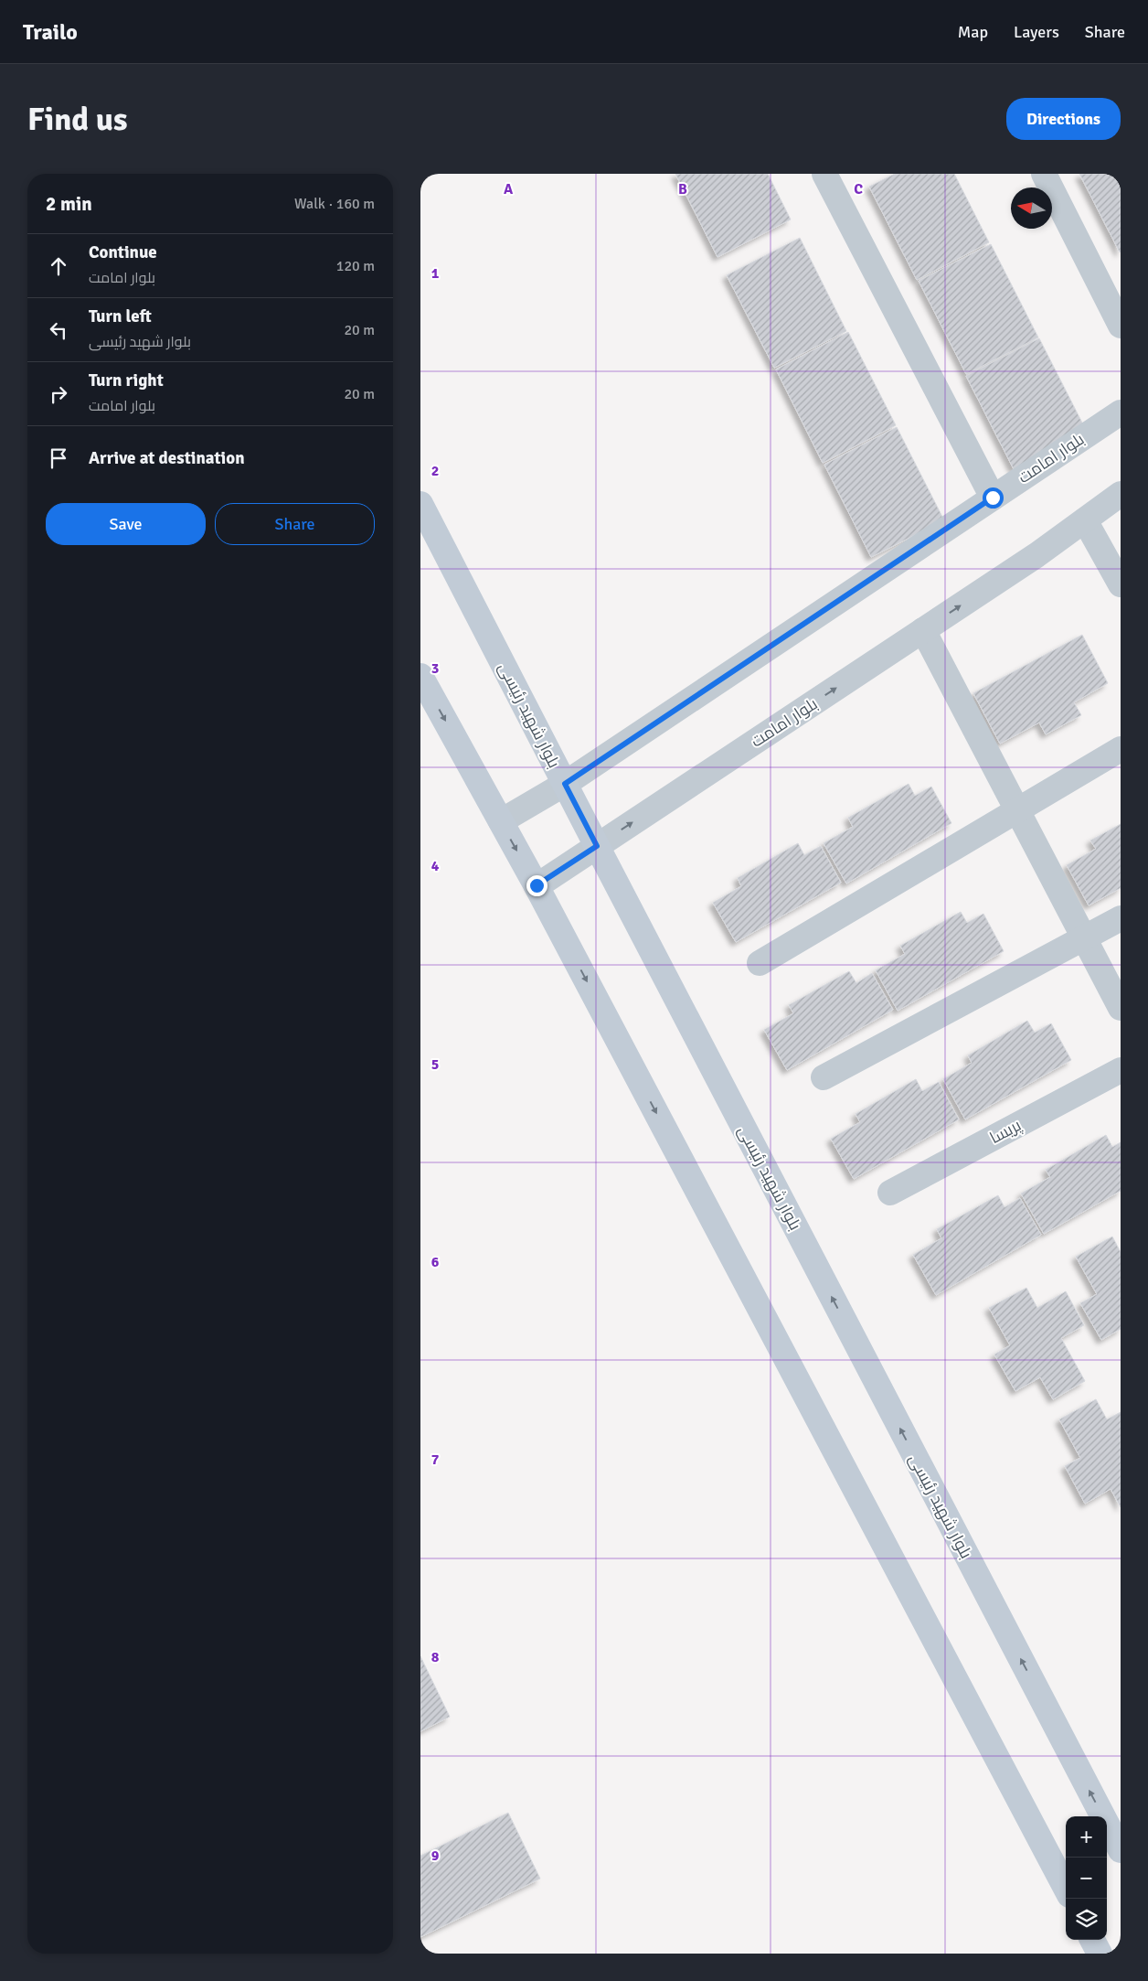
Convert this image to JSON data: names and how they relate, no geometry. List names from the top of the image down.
{
  "streets": {
    "main road": ["بلوار شهید رئیسی"],
    "street": ["بلوار امامت", "پریسا"]
  },
  "crossings": [
    ["بلوار امامت", "بلوار شهید رئیسی"]
  ],
  "north": "left",
  "page": {
    "header": "Trailo",
    "nav": ["Map", "Layers", "Share"],
    "buttons": [
      "Directions",
      ["Save", "Share"]
    ],
    "title": "Find us",
    "heading": ["2 min", "Walk · 160 m"],
    "list": [
      ["Continue", "بلوار امامت", "120 m"],
      ["Turn left", "بلوار شهید رئیسی", "20 m"],
      ["Turn right", "بلوار امامت", "20 m"],
      "Arrive at destination"
    ],
    "map_buttons": ["+", "−"]
  },
  "grid": {
    "columns": ["A", "B", "C"],
    "rows": [
      "1",
      "2",
      "3",
      "4",
      "5",
      "6",
      "7",
      "8",
      "9"
    ]
  }
}
